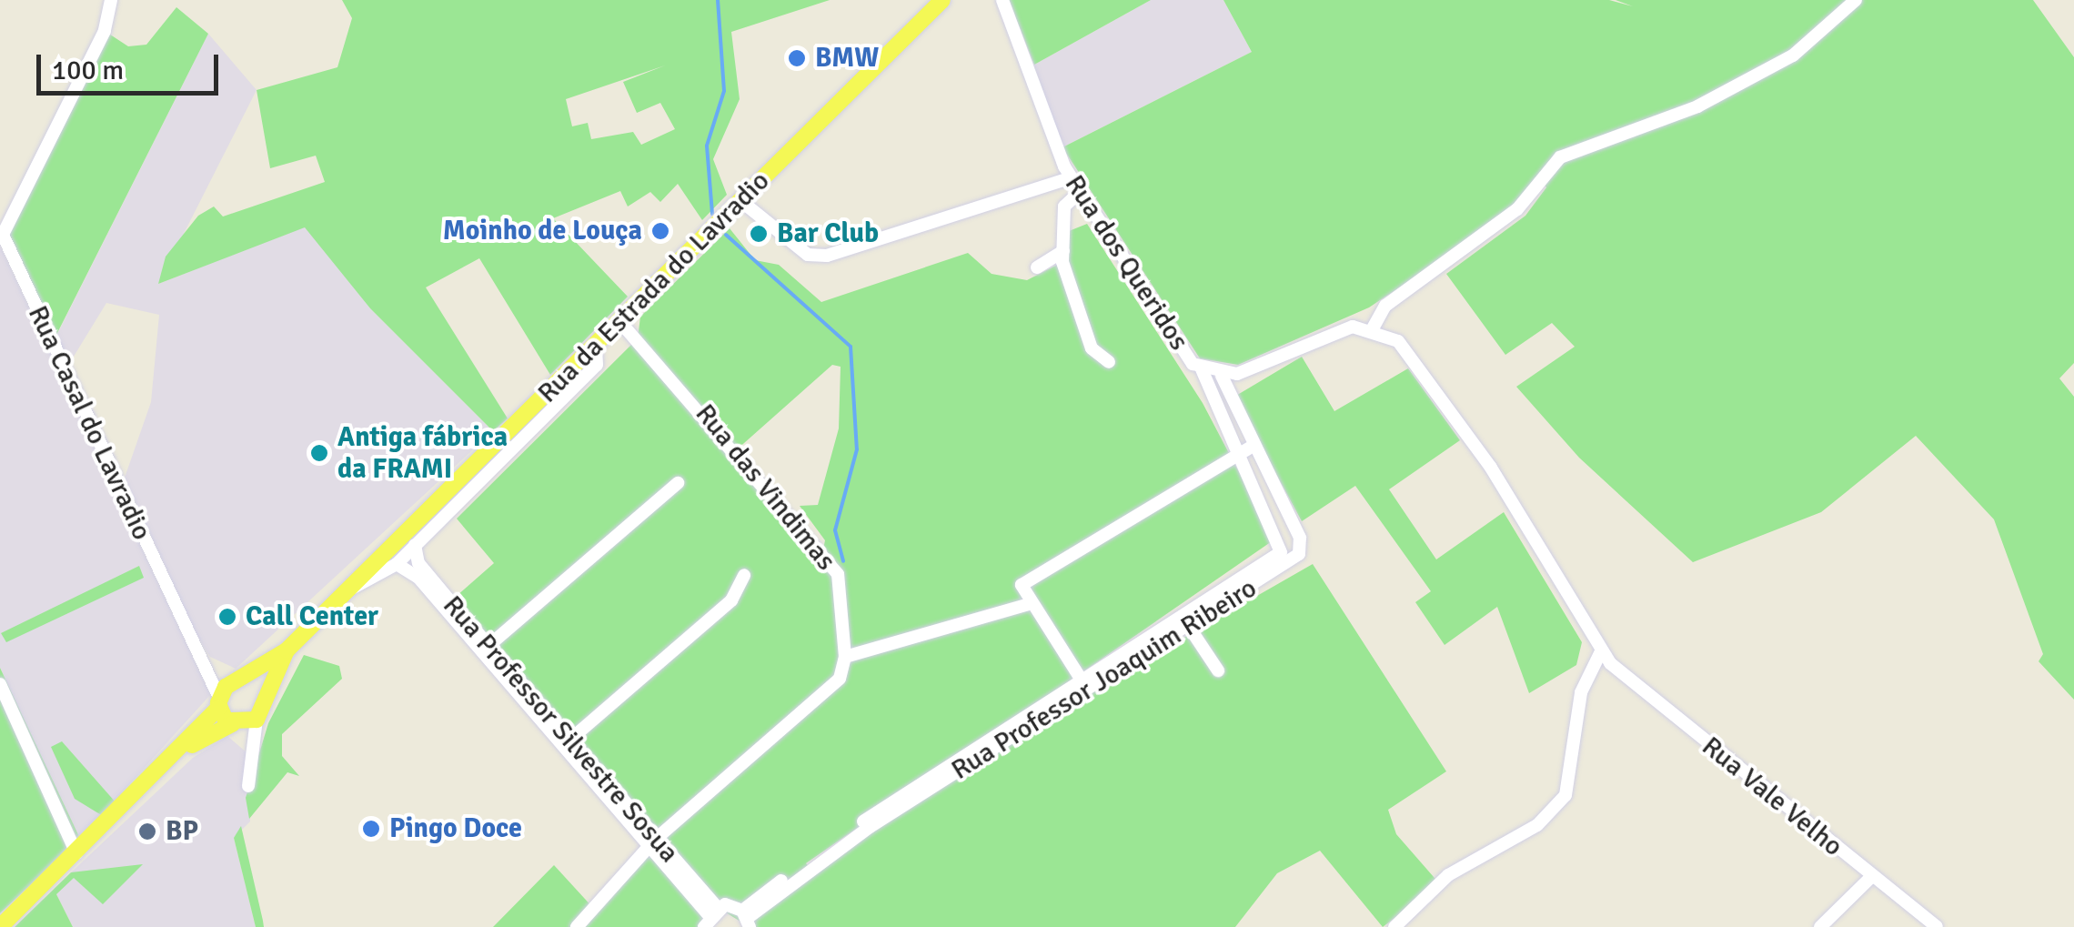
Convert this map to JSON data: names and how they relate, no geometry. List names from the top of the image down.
{
  "streets": {
    "main road": ["Rua da Estrada do Lavradio"],
    "street": [
      "Rua dos Queridos",
      "Rua Casal do Lavradio",
      "Rua das Vindimas",
      "Rua Professor Joaquim Ribeiro",
      "Rua Professor Silvestre Sosua",
      "Rua Vale Velho"
    ]
  },
  "crossings": [
    ["Rua dos Queridos", "Rua Professor Joaquim Ribeiro"],
    ["Rua da Estrada do Lavradio", "Rua Casal do Lavradio"],
    ["Rua da Estrada do Lavradio", "Rua das Vindimas"]
  ],
  "places": [
    "BMW",
    "Moinho de Louça",
    "Bar Club",
    "Antiga fábrica da FRAMI",
    "Call Center",
    "Pingo Doce",
    "BP"
  ],
  "scale_bar": "100 m"
}
